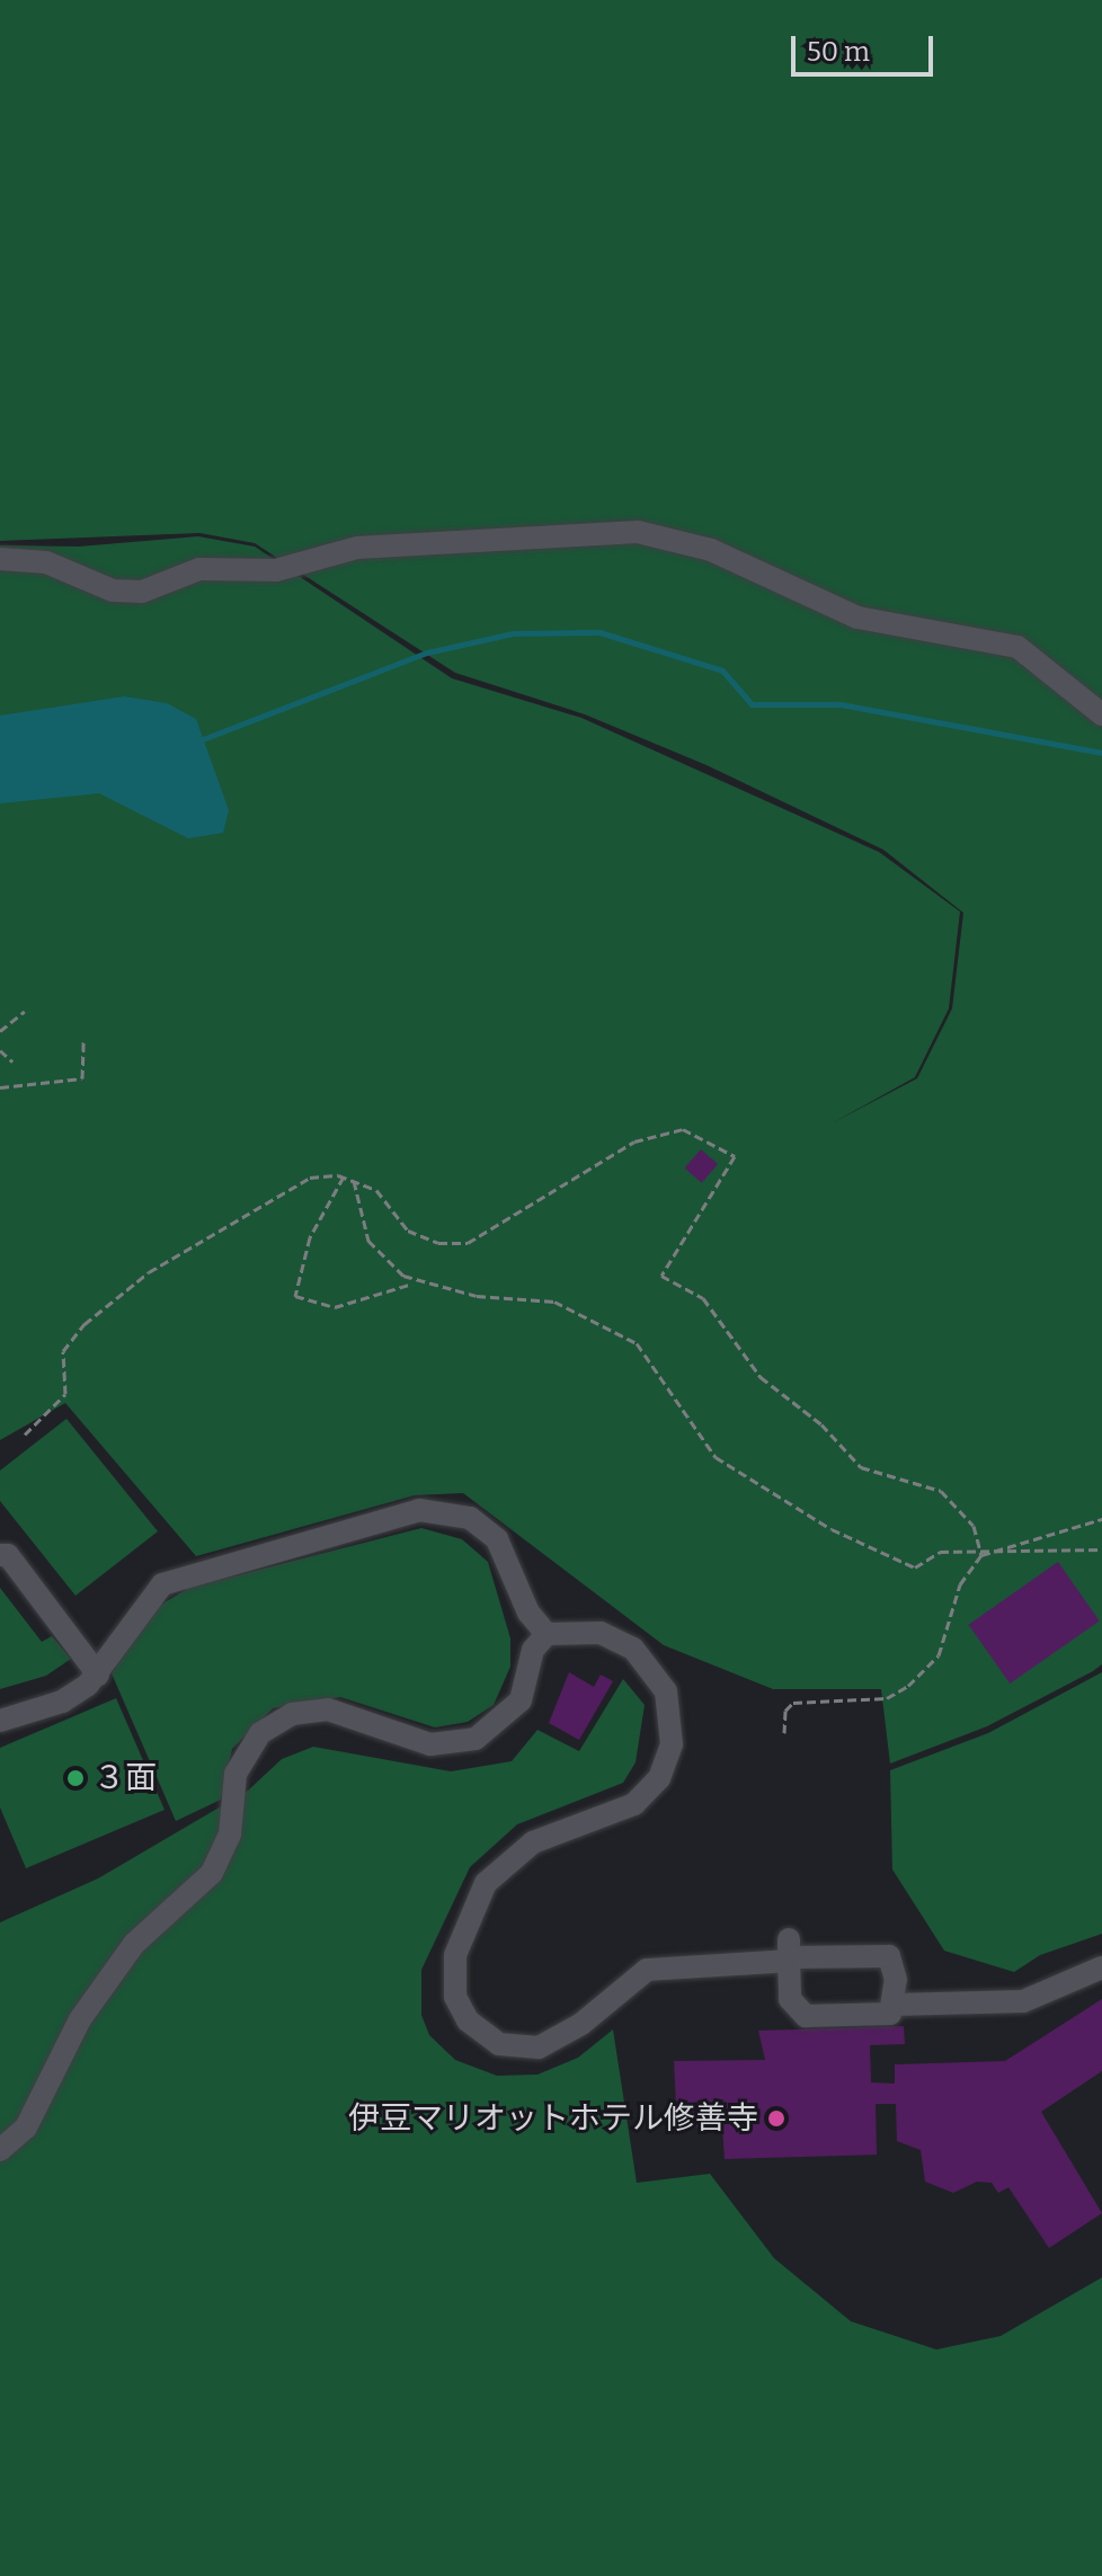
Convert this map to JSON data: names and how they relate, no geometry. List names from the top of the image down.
{
  "places": ["３面", "伊豆マリオットホテル修善寺"],
  "scale_bar": "50 m"
}
